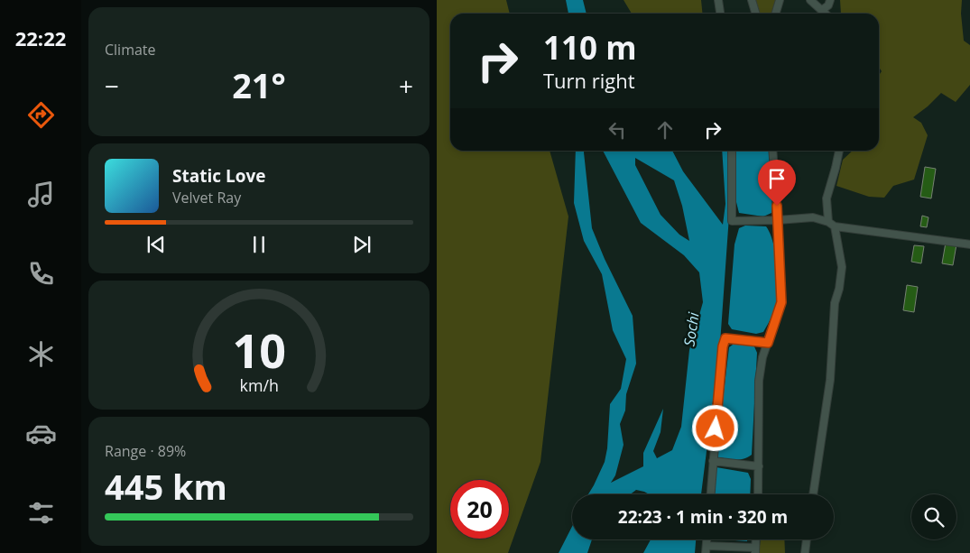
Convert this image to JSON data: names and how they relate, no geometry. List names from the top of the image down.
{
  "water": ["Sochi"],
  "page": {
    "tabs": "22:22",
    "tile": [
      "Climate",
      ["Range · 89%", "445 km"]
    ],
    "turn": ["110 m", "Turn right"],
    "heat": ["−", "21°", "+"],
    "song": ["Static Love", "Velvet Ray"],
    "limit": "20",
    "trip": "22:23 · 1 min · 320 m",
    "gauge": ["10", "km/h"]
  }
}
